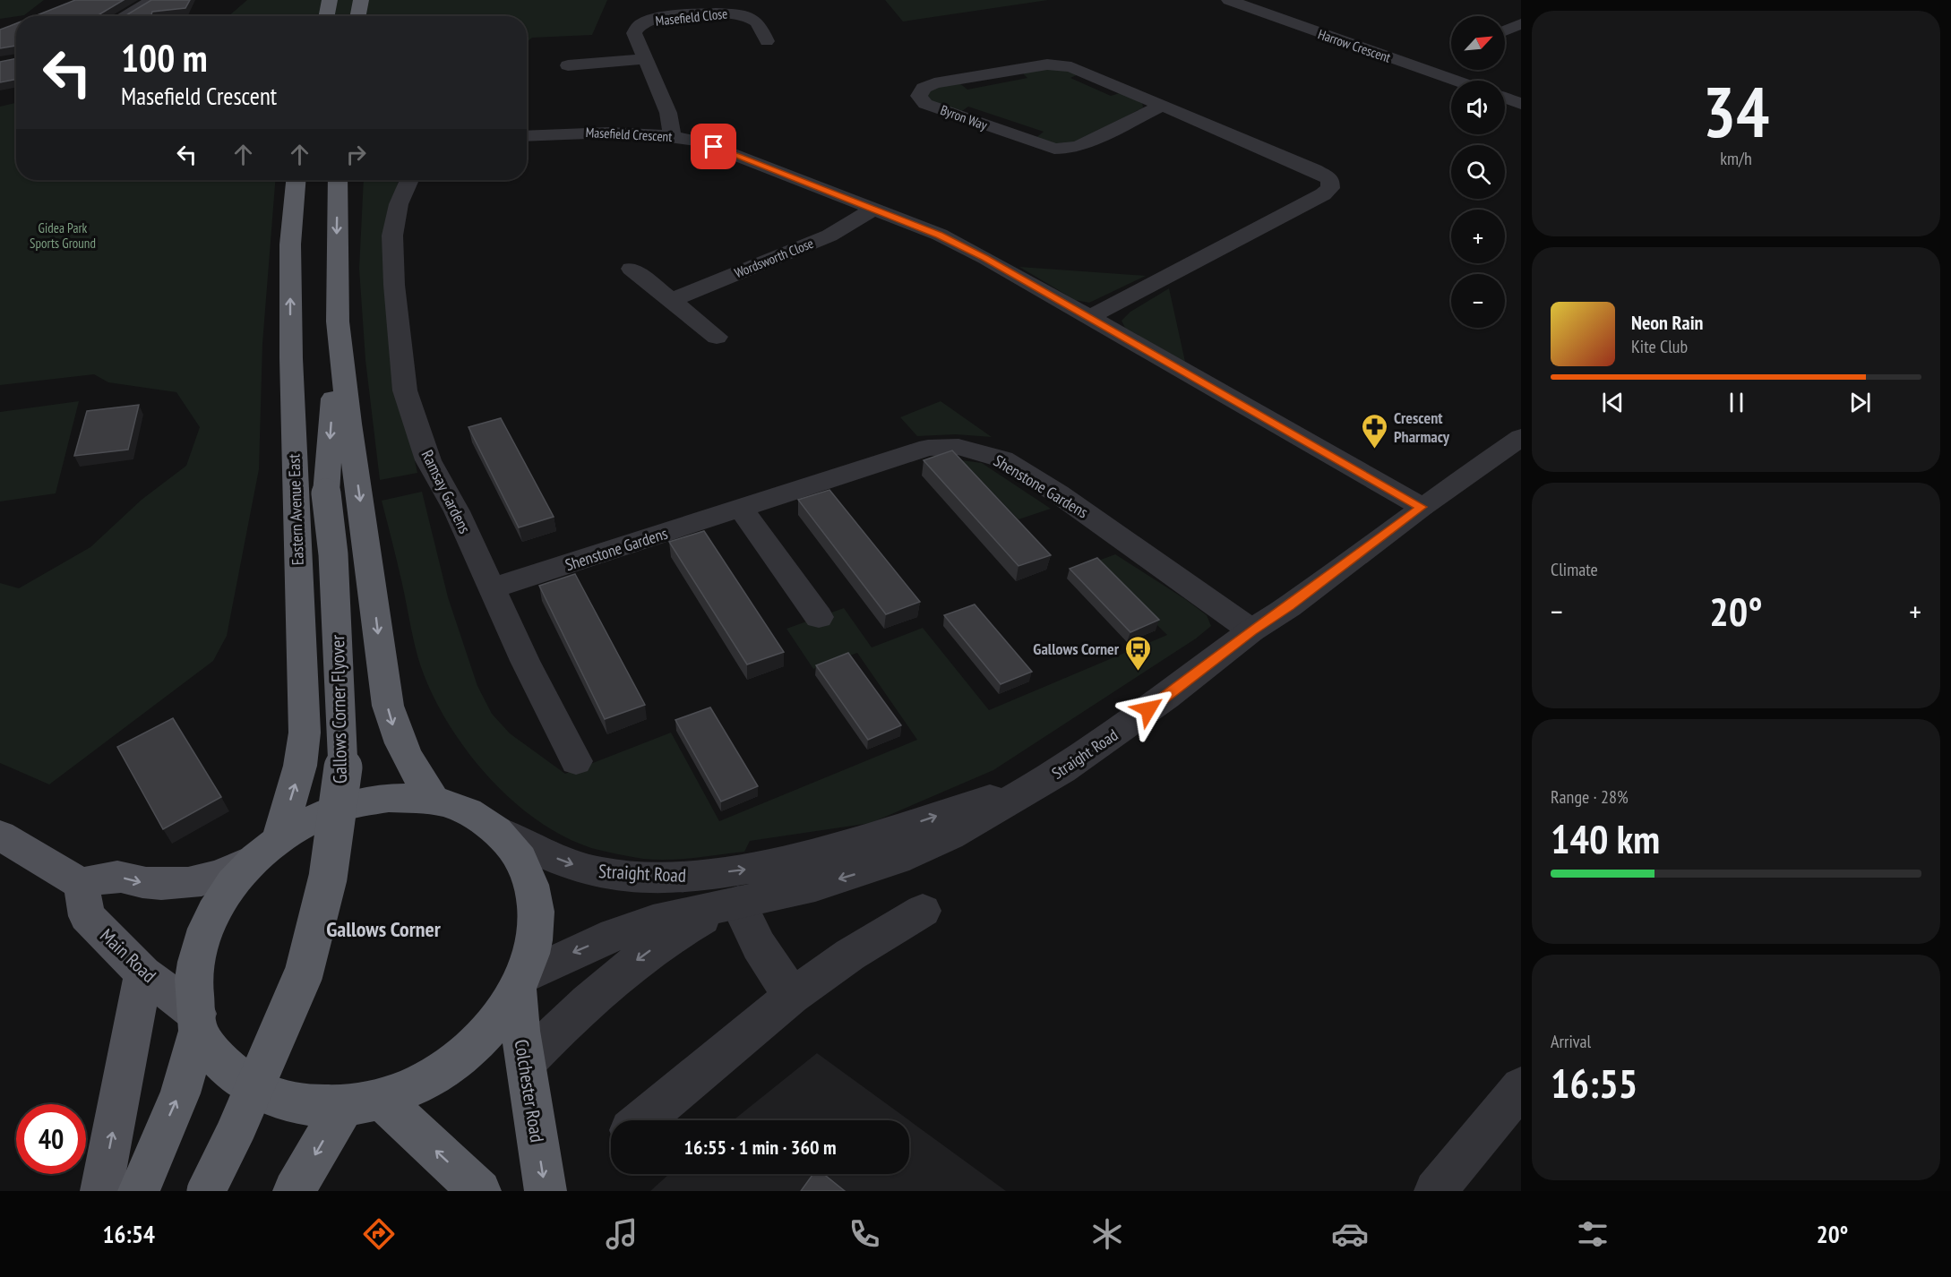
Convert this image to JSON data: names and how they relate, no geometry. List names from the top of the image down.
{
  "streets": {
    "highway": ["Eastern Avenue East", "Gallows Corner Flyover", "Colchester Road"],
    "main road": ["Main Road"],
    "street": [
      "Masefield Close",
      "Harrow Crescent",
      "Byron Way",
      "Masefield Crescent",
      "Wordsworth Close",
      "Shenstone Gardens",
      "Ramsay Gardens",
      "Straight Road"
    ]
  },
  "crossings": [
    ["Masefield Close", "Masefield Crescent"],
    ["Byron Way", "Masefield Crescent"],
    ["Masefield Crescent", "Wordsworth Close"],
    ["Masefield Crescent", "Straight Road"],
    ["Shenstone Gardens", "Ramsay Gardens"],
    ["Shenstone Gardens", "Straight Road"],
    ["Straight Road", "Colchester Road"]
  ],
  "one_way": ["Colchester Road"],
  "districts": ["Gallows Corner"],
  "parks": ["Gidea Park Sports Ground"],
  "places": {
    "pharmacy": ["Crescent Pharmacy"],
    "bus stop": ["Gallows Corner"]
  },
  "north": "top right",
  "page": {
    "tile": [
      ["34", "km/h"],
      "Climate",
      ["Range · 28%", "140 km"],
      ["Arrival", "16:55"]
    ],
    "map_buttons": ["+", "−"],
    "turn": ["100 m", "Masefield Crescent"],
    "song": ["Neon Rain", "Kite Club"],
    "heat": ["−", "20°", "+"],
    "limit": "40",
    "trip": "16:55 · 1 min · 360 m",
    "tabs": ["16:54", "20°"]
  }
}
